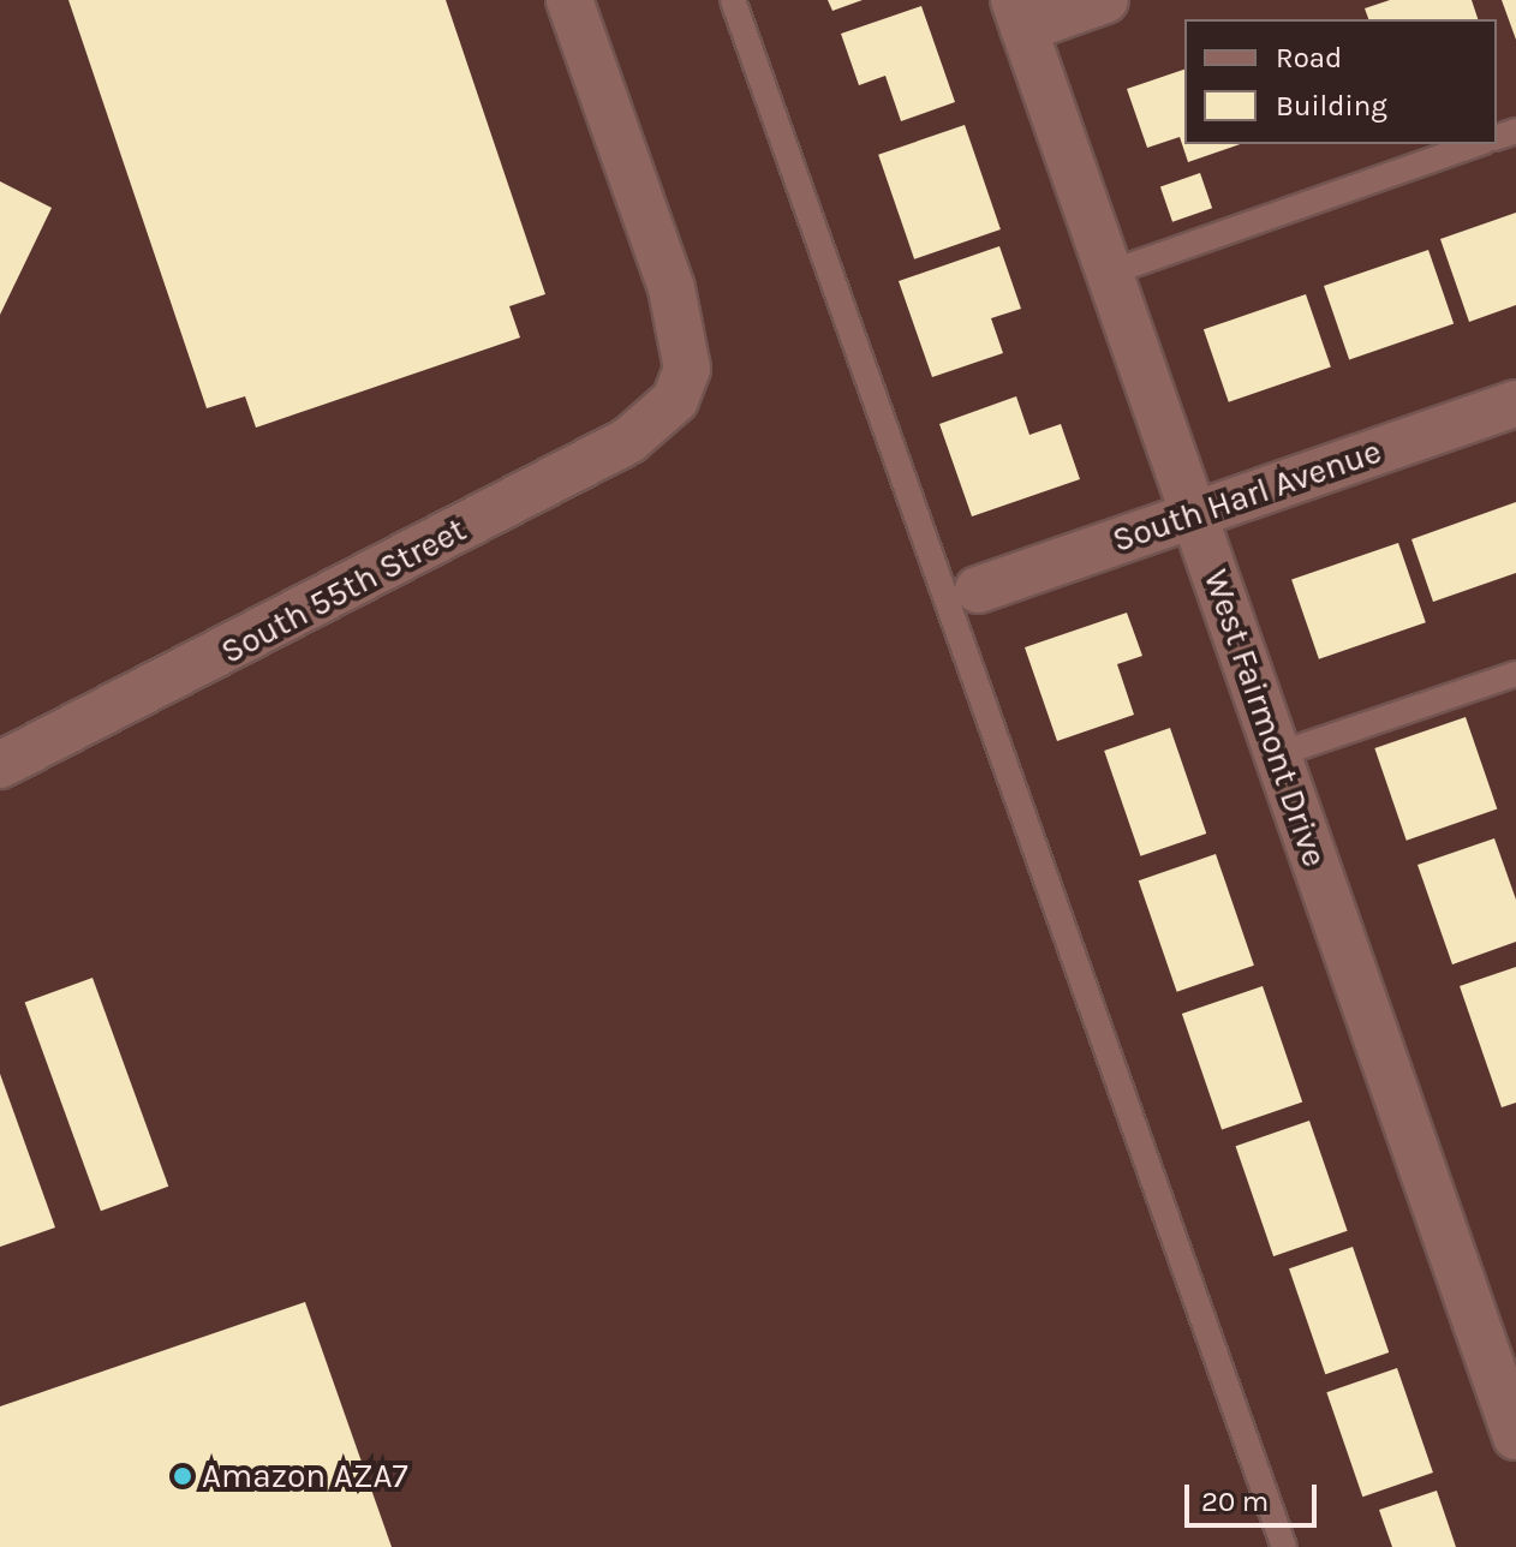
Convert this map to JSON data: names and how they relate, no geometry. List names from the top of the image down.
{
  "streets": {
    "street": ["South Harl Avenue", "South 55th Street", "West Fairmont Drive"]
  },
  "crossings": [
    ["South Harl Avenue", "West Fairmont Drive"]
  ],
  "places": ["Amazon AZA7"],
  "legend": ["Road", "Building"],
  "scale_bar": "20 m"
}
